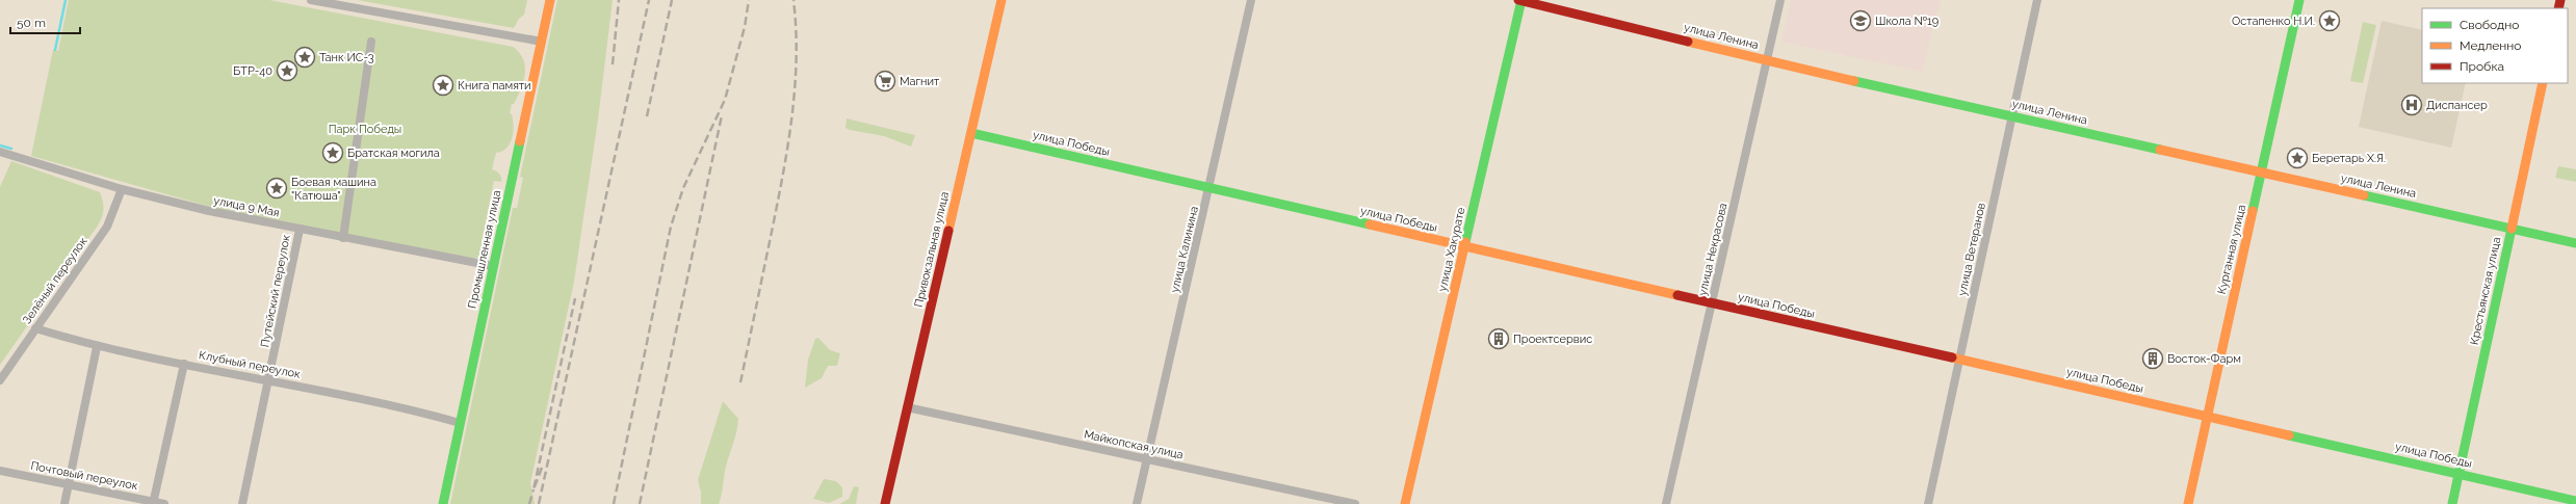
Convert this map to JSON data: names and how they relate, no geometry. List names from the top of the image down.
{
  "streets": {
    "street": [
      "улица Ленина",
      "улица Победы",
      "улица 9 Мая",
      "Промышленная улица",
      "Привокзальная улица",
      "улица Калинина",
      "улица Хакурате",
      "улица Некрасова",
      "улица Ветеранов",
      "Курганная улица",
      "Зелёный переулок",
      "Путейский переулок",
      "Крестьянская улица",
      "Клубный переулок",
      "Майкопская улица",
      "Почтовый переулок"
    ]
  },
  "crossings": [
    ["улица Ленина", "улица Хакурате"],
    ["улица Ленина", "улица Некрасова"],
    ["улица Ленина", "улица Ветеранов"],
    ["улица Ленина", "Курганная улица"],
    ["улица Ленина", "Крестьянская улица"],
    ["улица Победы", "Привокзальная улица"],
    ["улица Победы", "улица Калинина"],
    ["улица Победы", "улица Хакурате"],
    ["улица Победы", "улица Некрасова"],
    ["улица Победы", "улица Ветеранов"],
    ["улица Победы", "Курганная улица"],
    ["улица Победы", "Крестьянская улица"],
    ["улица 9 Мая", "Промышленная улица"],
    ["улица 9 Мая", "Зелёный переулок"],
    ["улица 9 Мая", "Путейский переулок"],
    ["Промышленная улица", "Клубный переулок"],
    ["Привокзальная улица", "Майкопская улица"],
    ["улица Калинина", "Майкопская улица"],
    ["Зелёный переулок", "Клубный переулок"],
    ["Путейский переулок", "Клубный переулок"]
  ],
  "parks": ["Парк Победы"],
  "places": {
    "school or university": ["Школа №19"],
    "place": [
      "Остапенко Н.И.",
      "Танк ИС-3",
      "БТР-40",
      "Книга памяти",
      "Братская могила",
      "Беретарь Х.Я.",
      "Боевая машина \"Катюша\""
    ],
    "supermarket": ["Магнит"],
    "hospital": ["Диспансер"],
    "building": ["Проектсервис", "Восток-Фарм"]
  },
  "legend": ["Свободно", "Медленно", "Пробка"],
  "scale_bar": "50 m"
}
